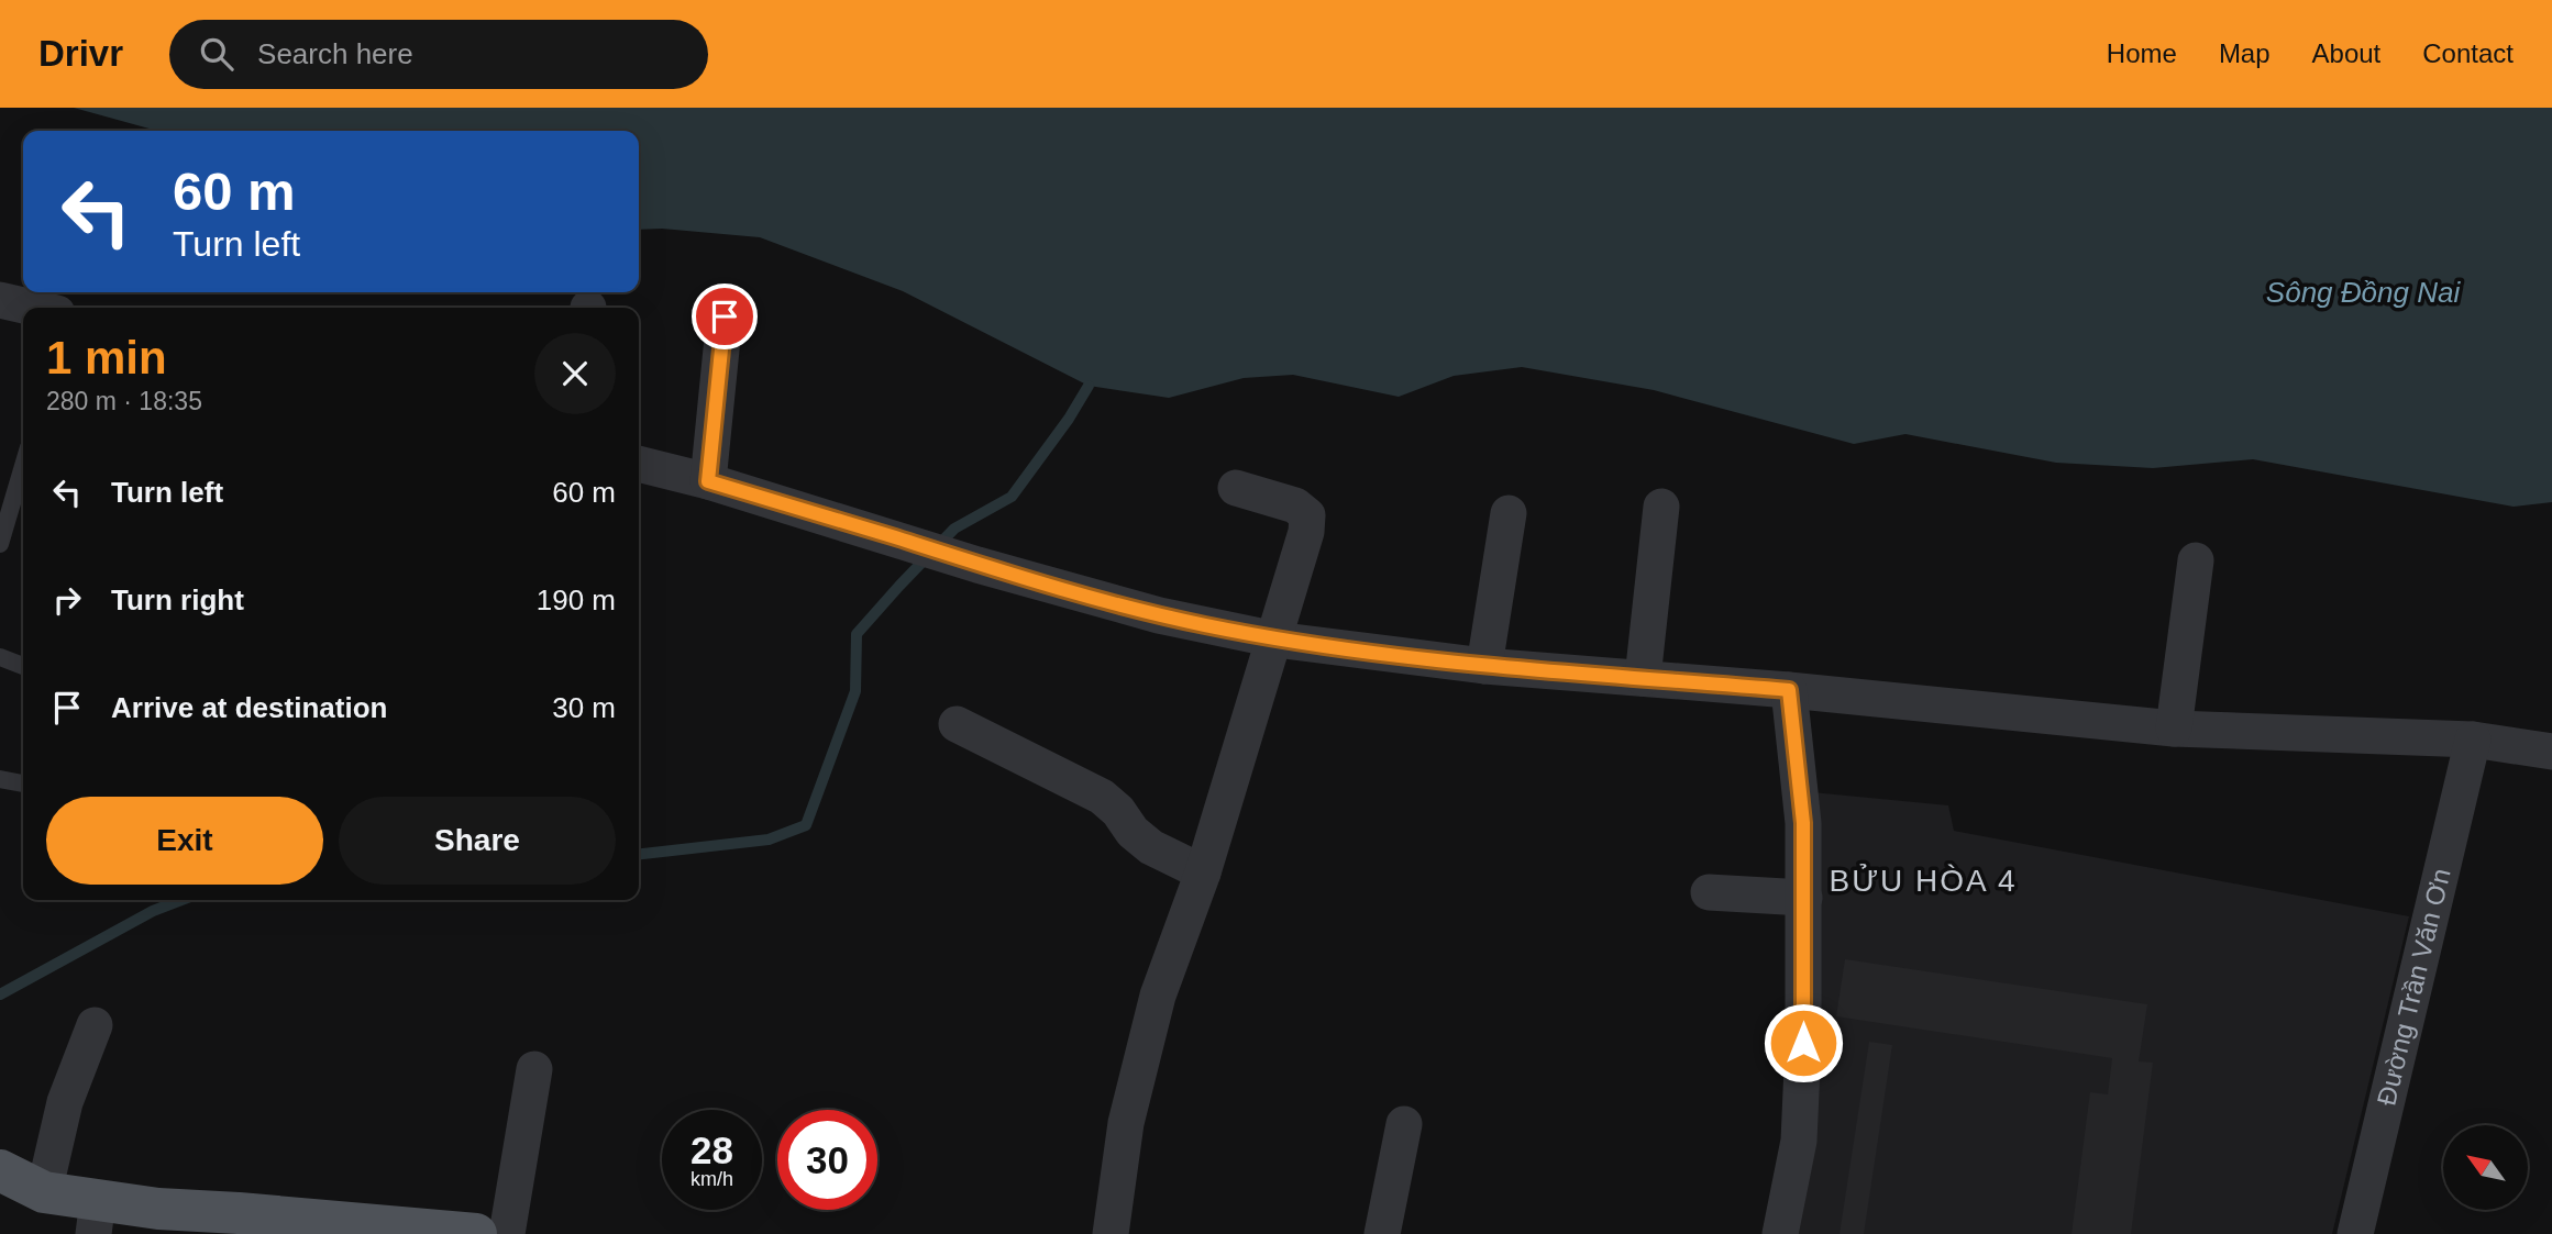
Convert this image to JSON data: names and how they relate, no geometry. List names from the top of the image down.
{
  "streets": {
    "street": ["Đường Trần Văn Ơn"]
  },
  "districts": ["BỬU HÒA 4"],
  "water": ["Sông Đồng Nai"],
  "north": "top left",
  "page": {
    "header": "Drivr",
    "search": "Search here",
    "nav": [
      "Home",
      "Map",
      "About",
      "Contact"
    ],
    "turn": ["60 m", "Turn left"],
    "heading": ["1 min", "280 m · 18:35"],
    "list": [
      {
        "name": "Turn left",
        "value": "60 m"
      },
      {
        "name": "Turn right",
        "value": "190 m"
      },
      {
        "name": "Arrive at destination",
        "value": "30 m"
      }
    ],
    "buttons": ["Exit", "Share"],
    "speed": "28 km/h",
    "limit": "30"
  }
}
